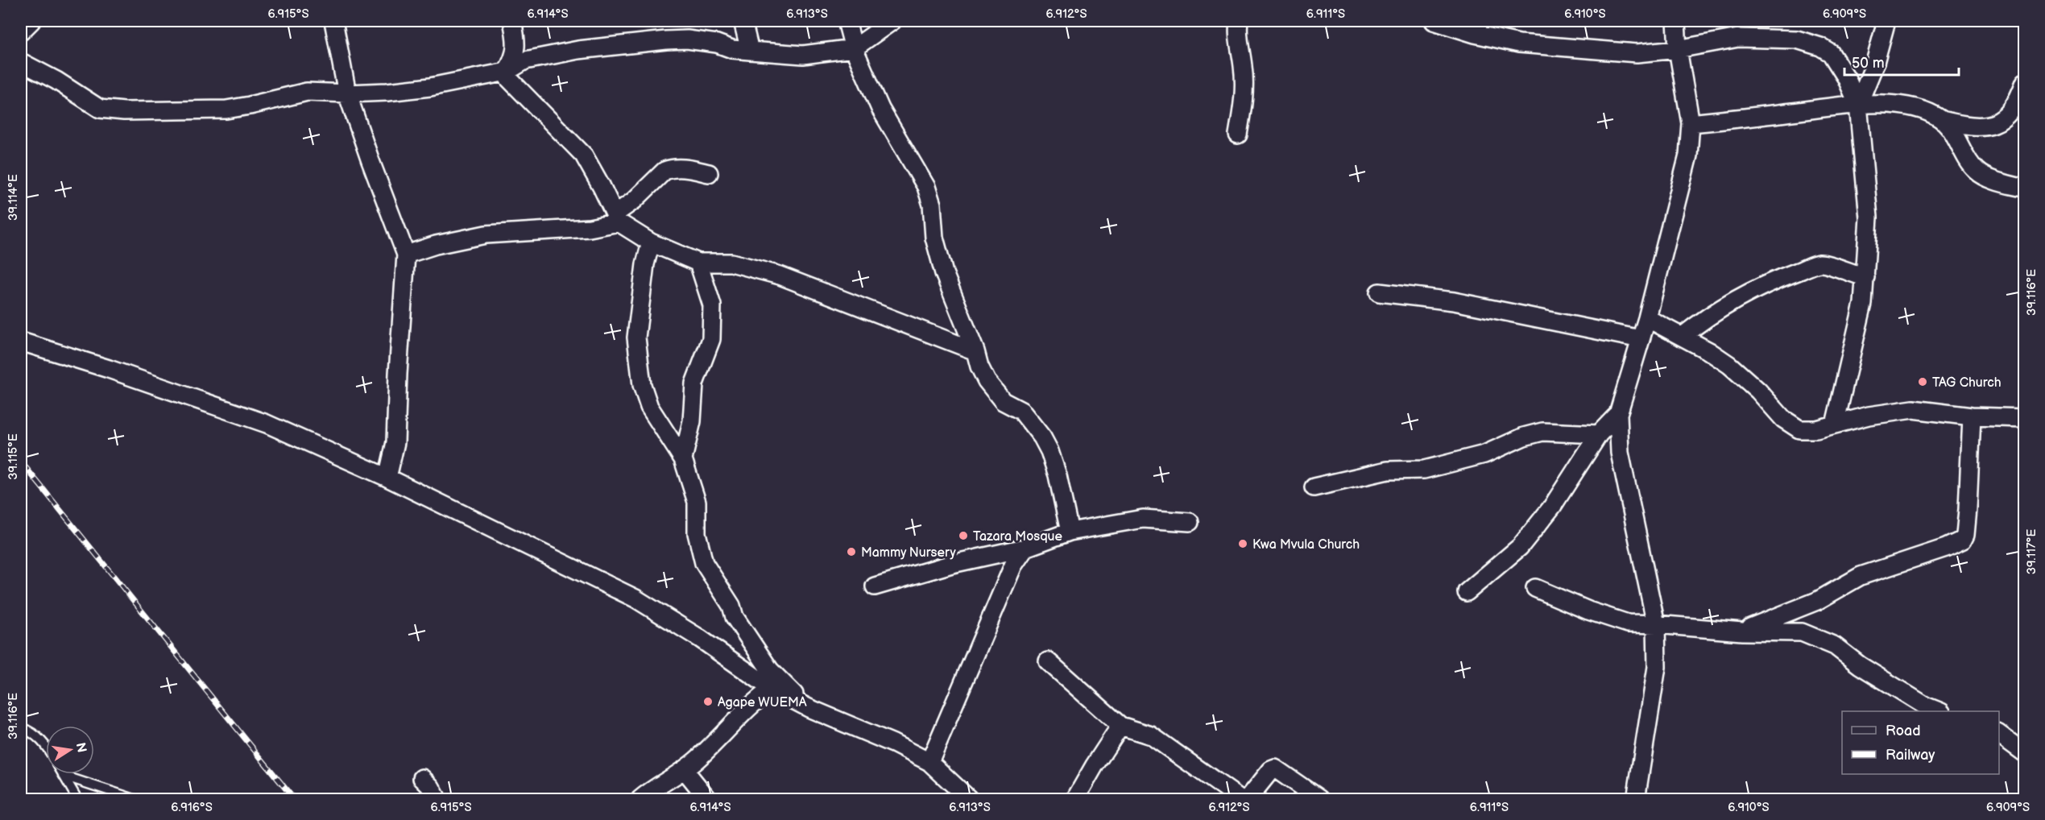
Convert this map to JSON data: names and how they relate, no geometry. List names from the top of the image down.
{
  "places": [
    "TAG Church",
    "Tazara Mosque",
    "Kwa Mvula Church",
    "Mammy Nursery",
    "Agape WUEMA"
  ],
  "legend": ["Road", "Railway"],
  "scale_bar": "50 m",
  "north": "right",
  "coordinates": [
    "6.915°S",
    "6.914°S",
    "6.913°S",
    "6.912°S",
    "6.911°S",
    "6.910°S",
    "6.909°S",
    "39.114°E",
    "39.116°E",
    "39.115°E",
    "39.117°E",
    "6.916°S"
  ]
}
